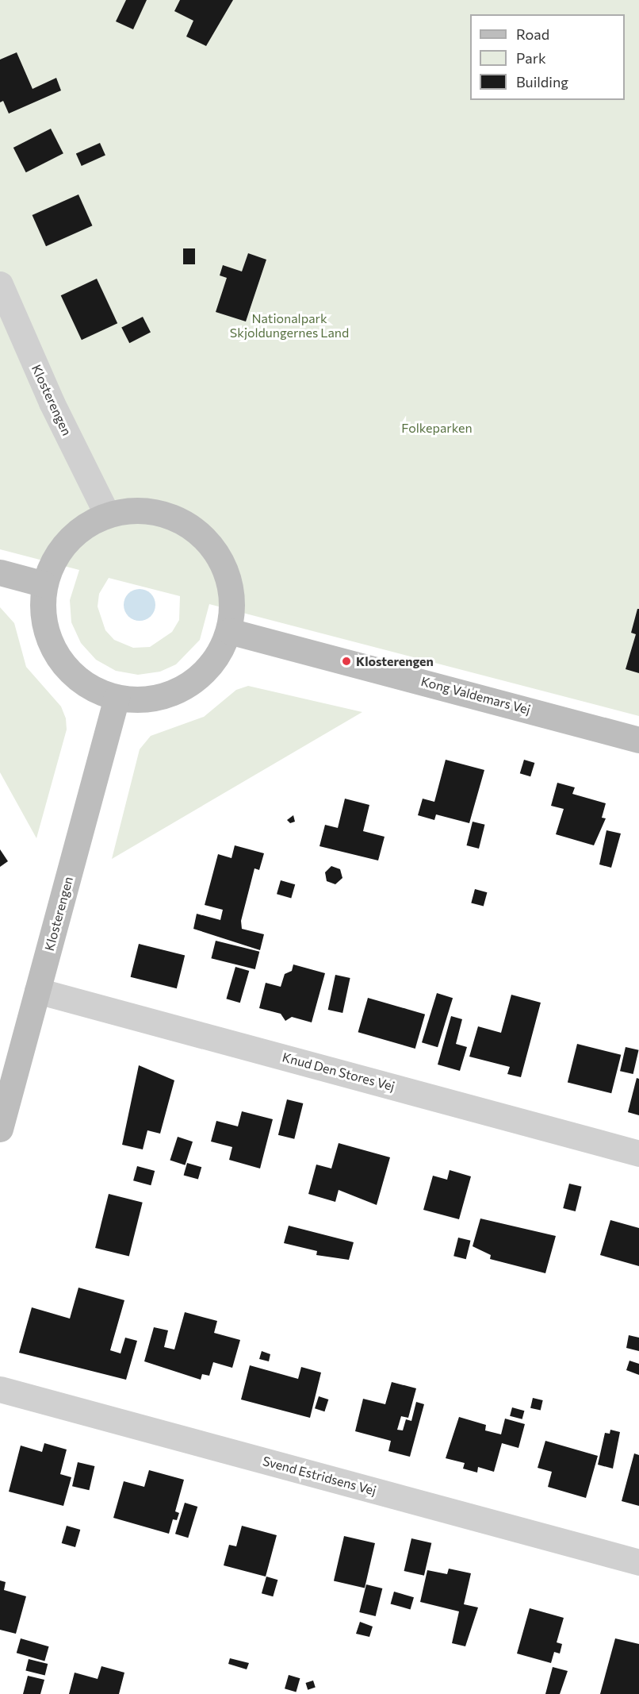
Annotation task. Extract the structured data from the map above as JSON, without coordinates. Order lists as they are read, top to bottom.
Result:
{
  "streets": {
    "main road": ["Klosterengen", "Kong Valdemars Vej"],
    "street": ["Knud Den Stores Vej", "Svend Estridsens Vej"]
  },
  "crossings": [
    ["Klosterengen", "Knud Den Stores Vej"]
  ],
  "parks": ["Nationalpark Skjoldungernes Land", "Folkeparken"],
  "places": ["Klosterengen"],
  "legend": ["Road", "Park", "Building"]
}
